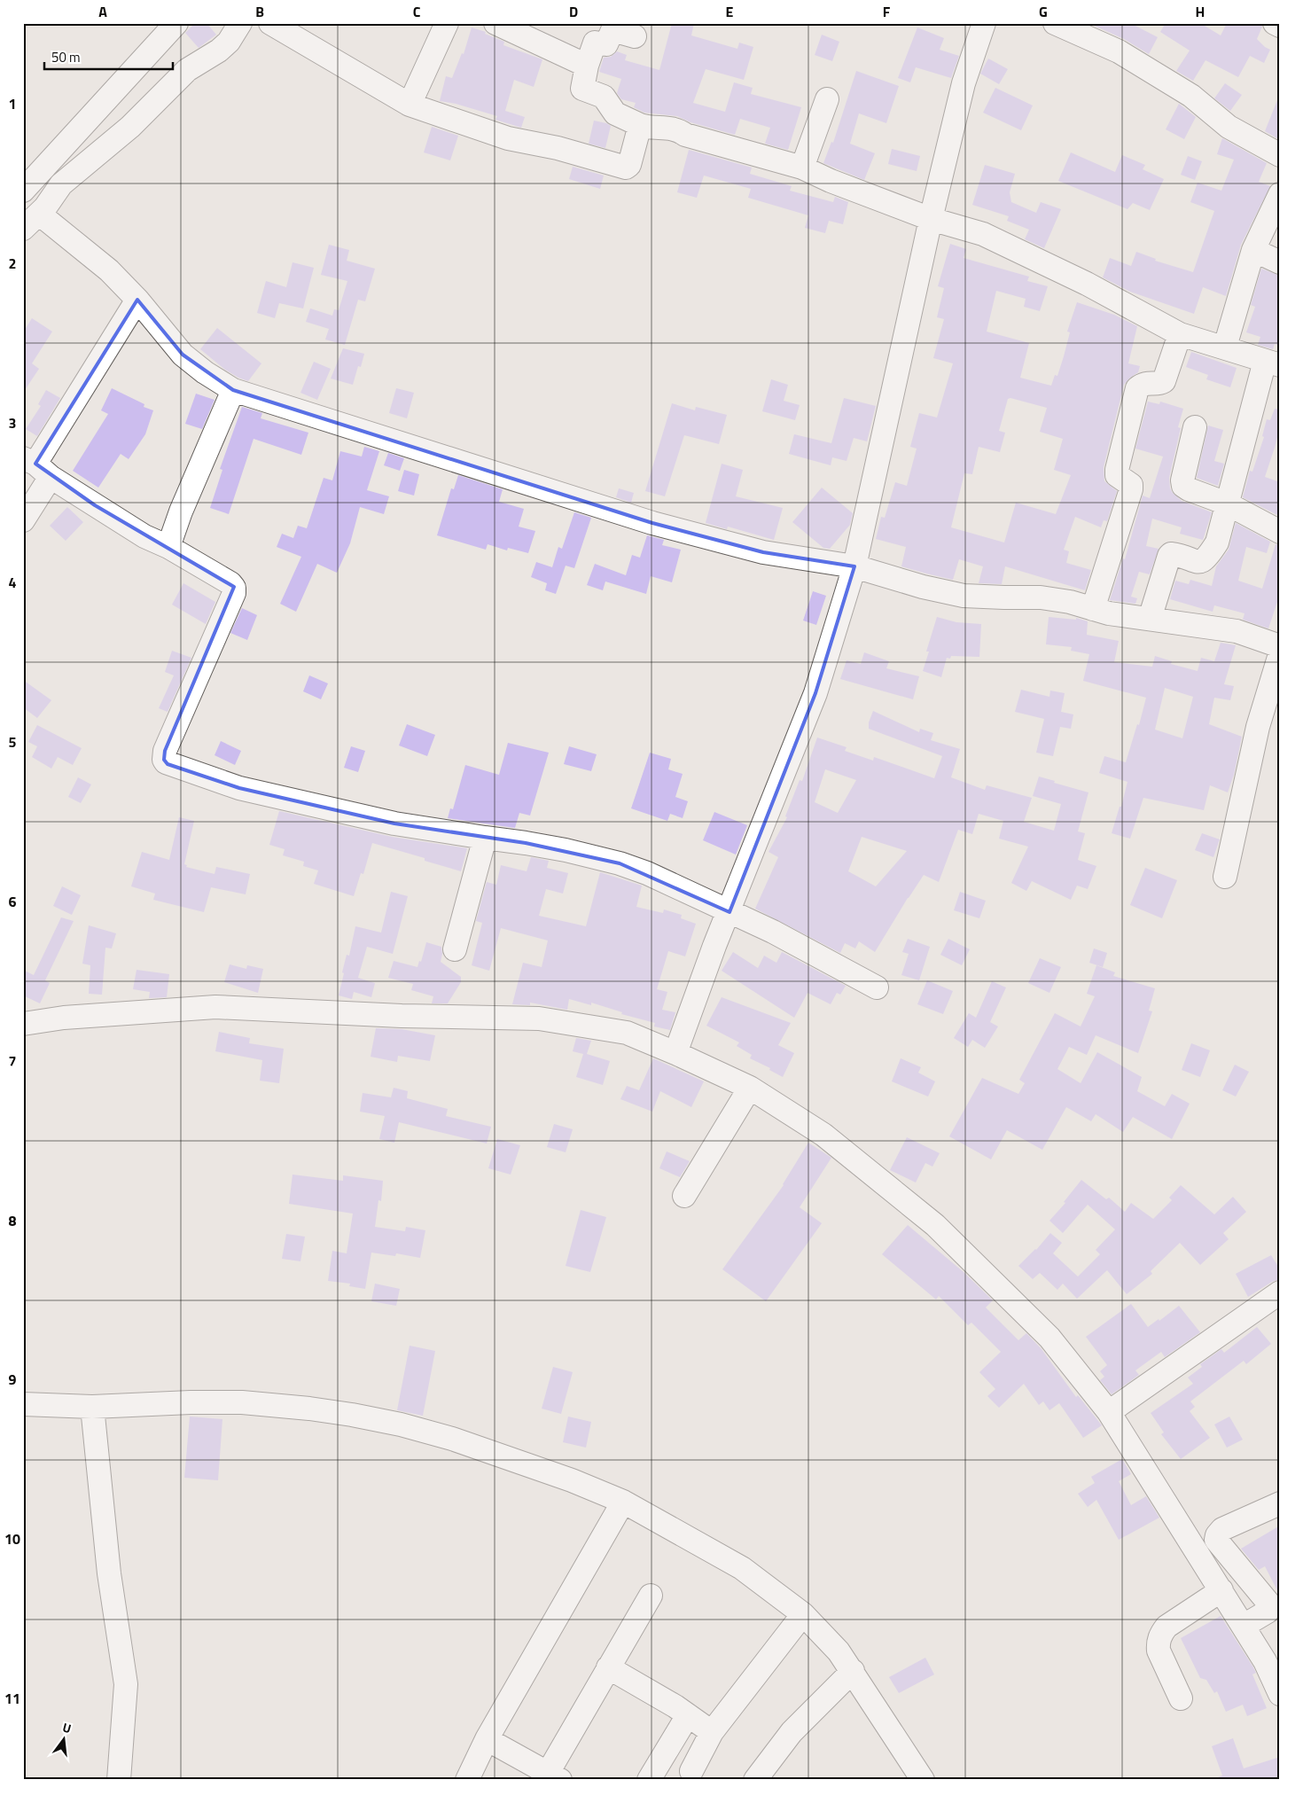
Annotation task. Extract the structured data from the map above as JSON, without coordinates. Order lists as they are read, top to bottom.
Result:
{
  "scale_bar": "50 m",
  "north": "top",
  "grid": {
    "columns": [
      "A",
      "B",
      "C",
      "D",
      "E",
      "F",
      "G",
      "H"
    ],
    "rows": [
      "1",
      "2",
      "3",
      "4",
      "5",
      "6",
      "7",
      "8",
      "9",
      "10",
      "11"
    ]
  }
}
